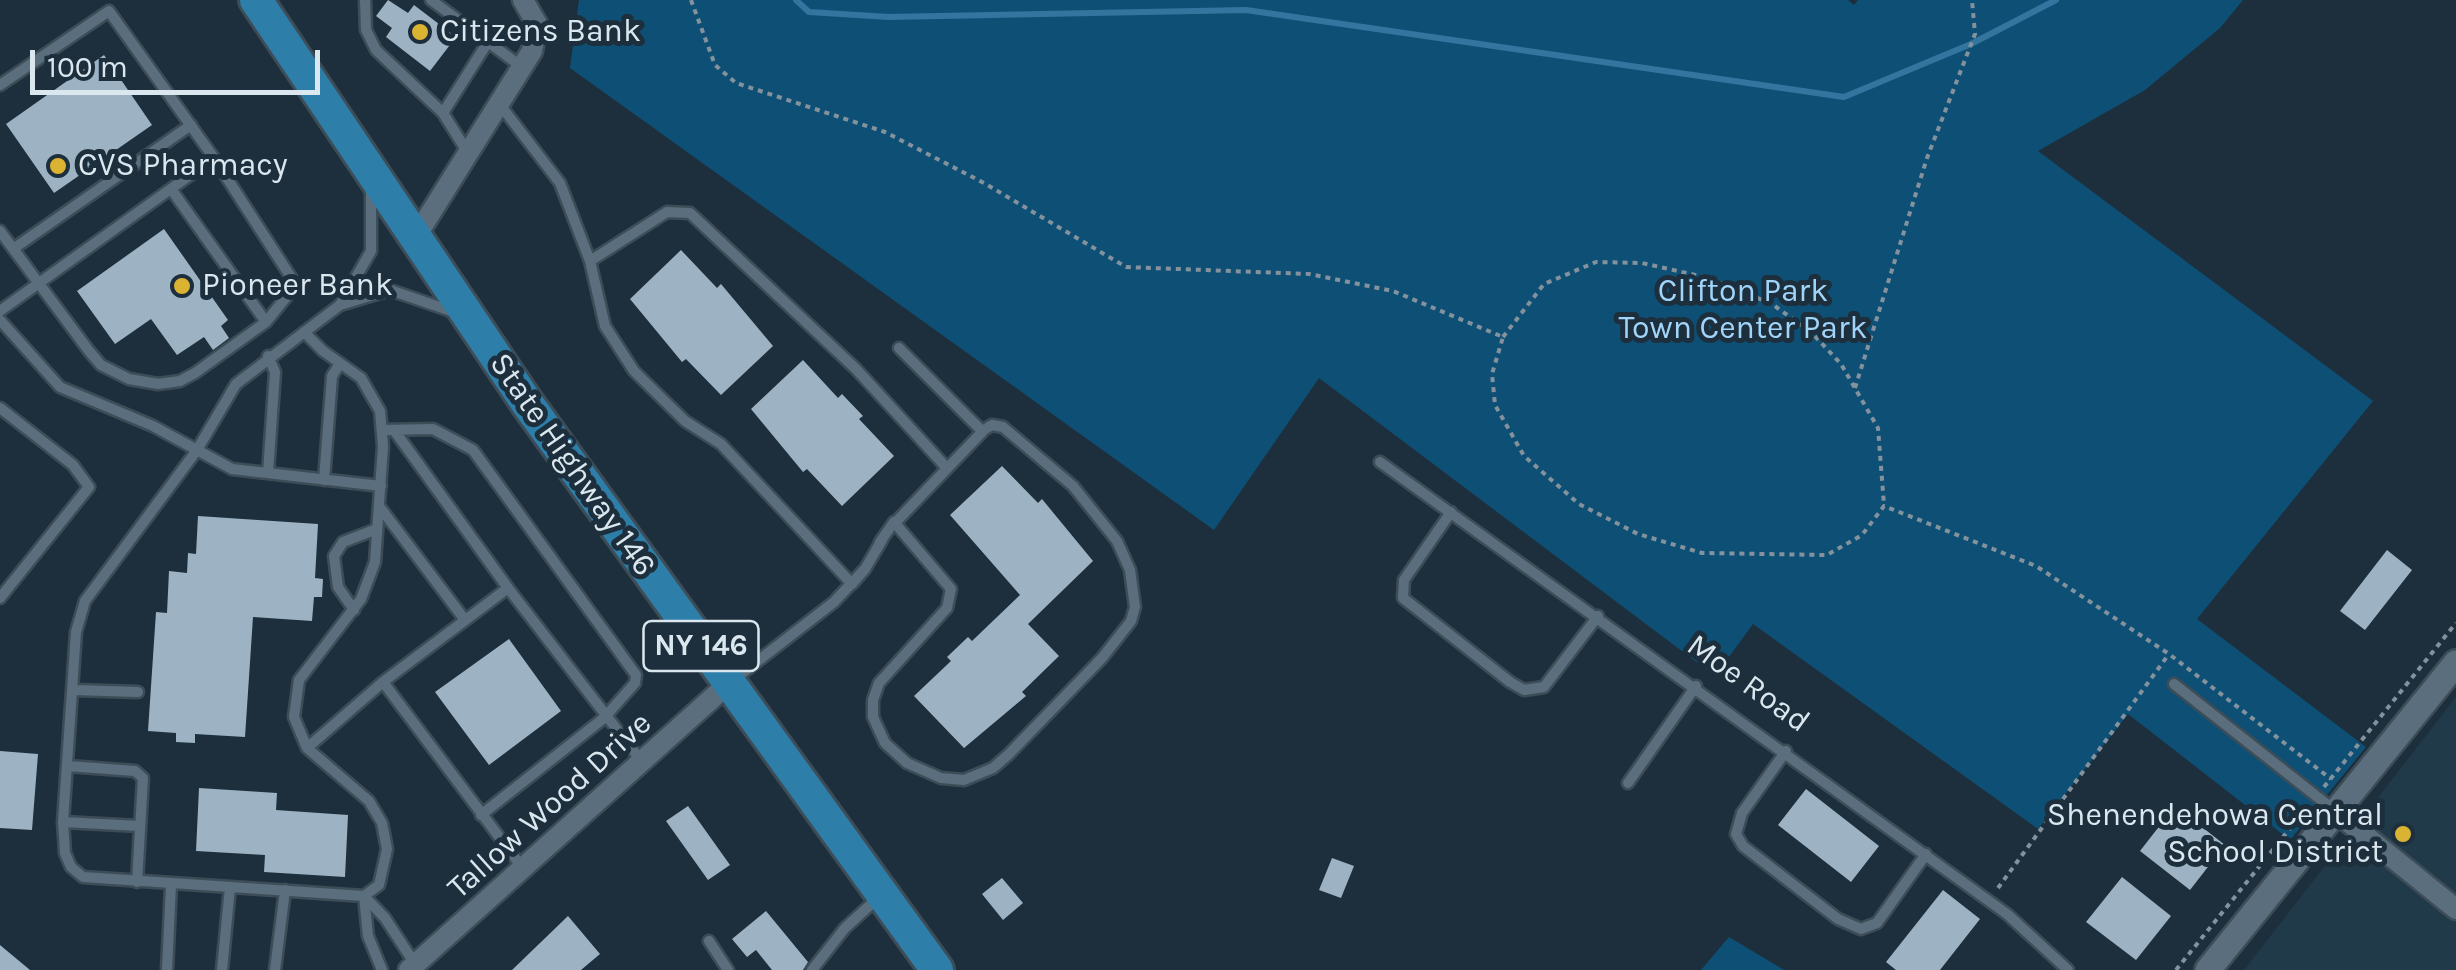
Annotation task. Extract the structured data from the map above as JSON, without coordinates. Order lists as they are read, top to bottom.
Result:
{
  "streets": {
    "main road": ["State Highway 146", "NY 146"],
    "street": ["Tallow Wood Drive"],
    "lane": ["Moe Road"]
  },
  "crossings": [
    ["State Highway 146", "Tallow Wood Drive"]
  ],
  "parks": ["Clifton Park Town Center Park"],
  "places": [
    "Citizens Bank",
    "CVS Pharmacy",
    "Pioneer Bank",
    "Shenendehowa Central School District"
  ],
  "scale_bar": "100 m"
}
